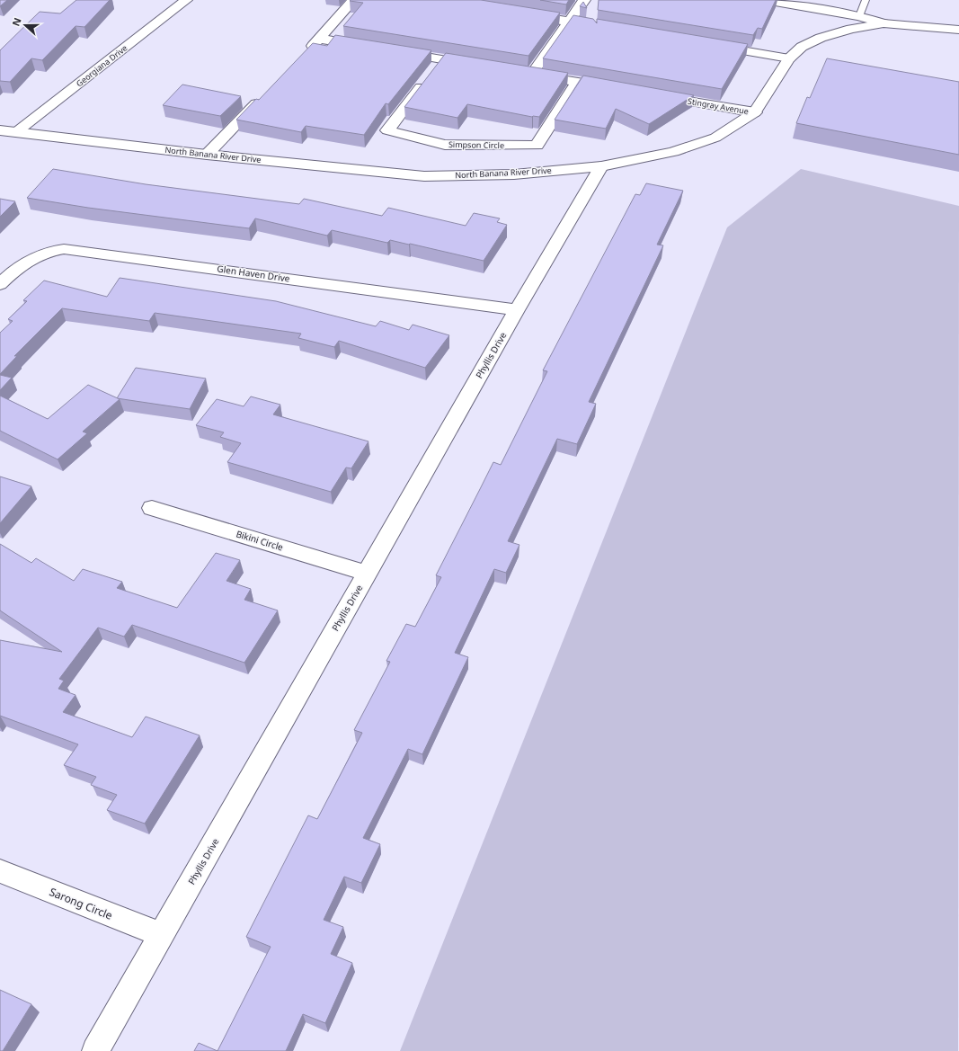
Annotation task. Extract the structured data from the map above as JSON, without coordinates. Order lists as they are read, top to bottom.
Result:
{
  "streets": {
    "street": [
      "Georgiana Drive",
      "Stingray Avenue",
      "Simpson Circle",
      "North Banana River Drive",
      "Glen Haven Drive",
      "Phyllis Drive",
      "Bikini Circle",
      "Sarong Circle"
    ]
  },
  "crossings": [
    ["Georgiana Drive", "North Banana River Drive"],
    ["Stingray Avenue", "North Banana River Drive"],
    ["North Banana River Drive", "Phyllis Drive"],
    ["Glen Haven Drive", "Phyllis Drive"],
    ["Phyllis Drive", "Bikini Circle"],
    ["Phyllis Drive", "Sarong Circle"]
  ],
  "north": "left"
}
